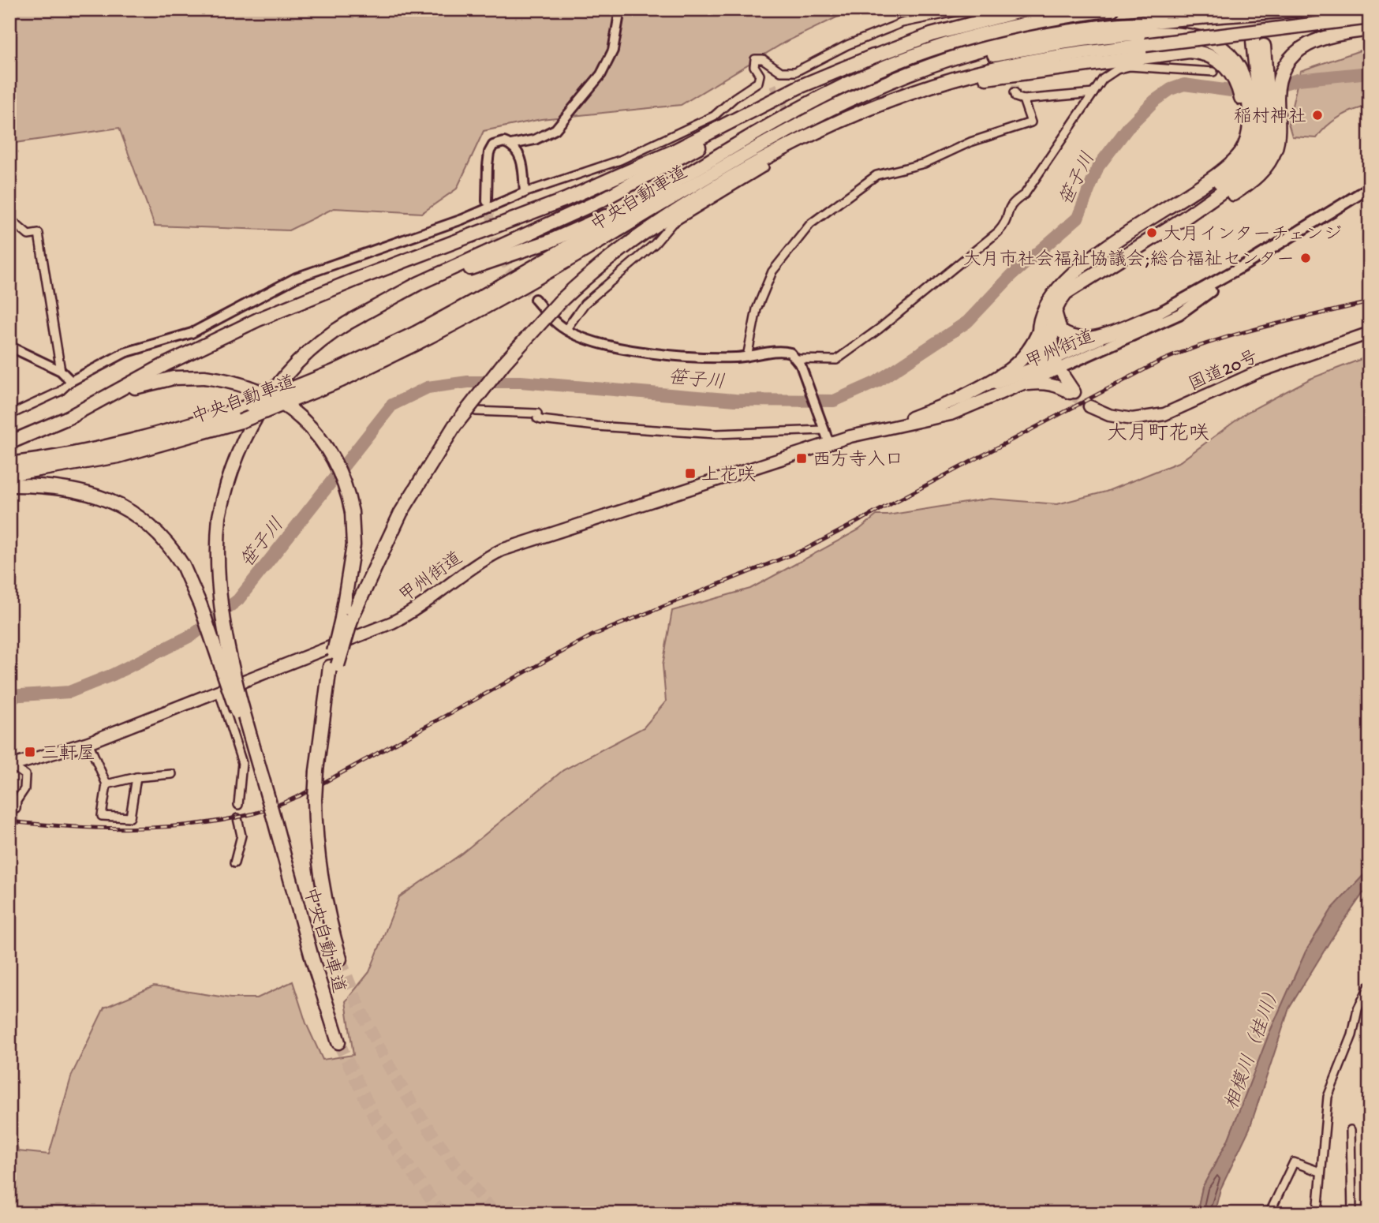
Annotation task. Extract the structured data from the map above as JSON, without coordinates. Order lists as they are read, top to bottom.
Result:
{
  "streets": {
    "highway": ["中央自動車道", "甲州街道", "国道20号"]
  },
  "districts": ["大月町花咲"],
  "water": ["笹子川", "相模川（桂川）"],
  "places": {
    "other": ["稲村神社", "大月インターチェンジ", "大月市社会福祉協議会;総合福祉センター"],
    "transit": ["西方寺入口", "上花咲", "三軒屋"]
  }
}
